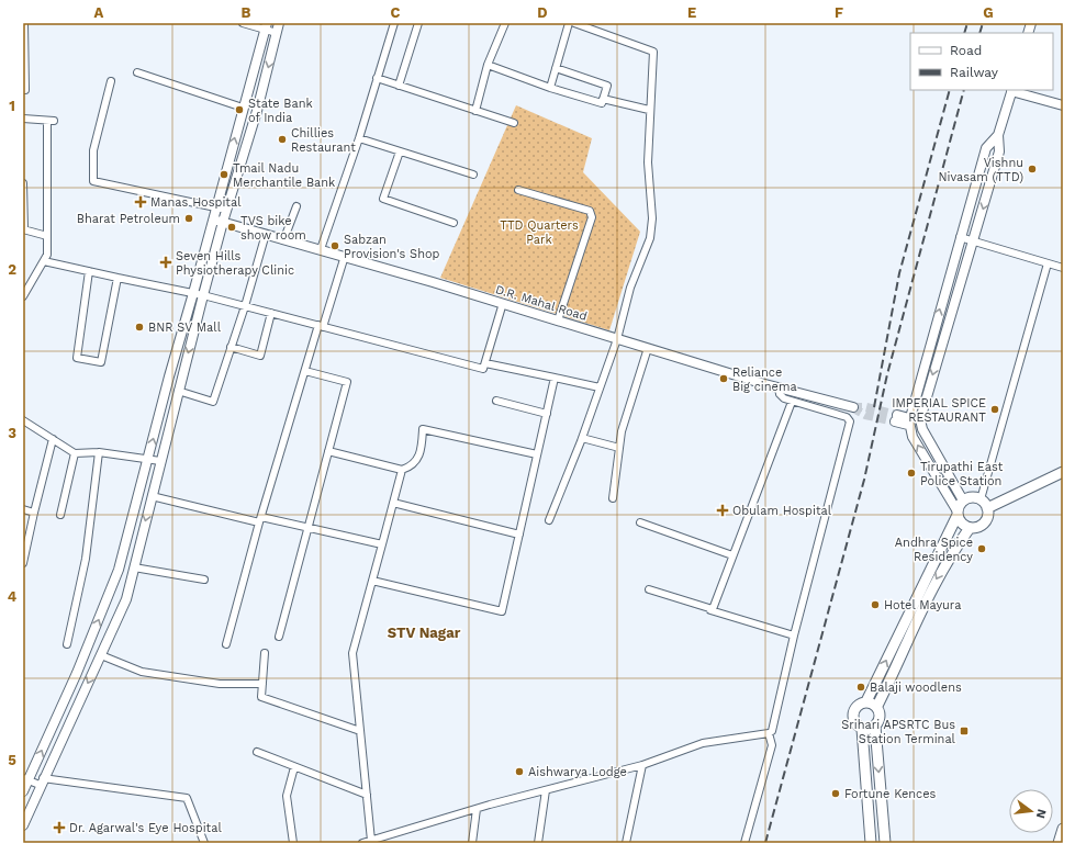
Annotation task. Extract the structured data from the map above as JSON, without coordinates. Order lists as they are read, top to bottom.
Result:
{
  "streets": {
    "street": ["D.R. Mahal Road"]
  },
  "districts": ["STV Nagar"],
  "parks": ["TTD Quarters Park"],
  "places": {
    "other": [
      "State Bank of India",
      "Chillies Restaurant",
      "Vishnu Nivasam (TTD)",
      "Tmail Nadu Merchantile Bank",
      "Bharat Petroleum",
      "TVS bike show room",
      "Sabzan Provision's Shop",
      "BNR SV Mall",
      "Reliance Big cinema",
      "IMPERIAL SPICE RESTAURANT",
      "Tirupathi East Police Station",
      "Andhra Spice Residency",
      "Hotel Mayura",
      "Balaji woodlens",
      "Aishwarya Lodge",
      "Fortune Kences"
    ],
    "health": [
      "Manas Hospital",
      "Seven Hills Physiotherapy Clinic",
      "Obulam Hospital",
      "Dr. Agarwal's Eye Hospital"
    ],
    "transit": ["Srihari APSRTC Bus Station Terminal"]
  },
  "legend": ["Road", "Railway"],
  "north": "right",
  "grid": {
    "columns": [
      "A",
      "B",
      "C",
      "D",
      "E",
      "F",
      "G"
    ],
    "rows": [
      "1",
      "2",
      "3",
      "4",
      "5"
    ]
  }
}
